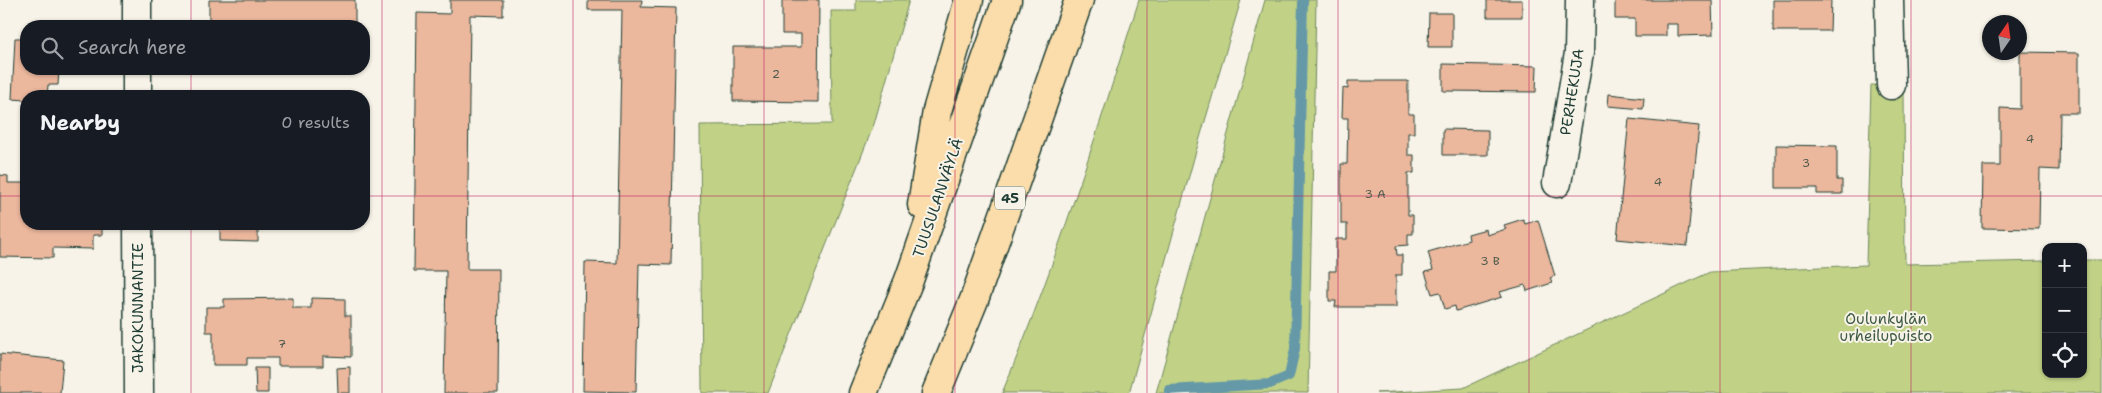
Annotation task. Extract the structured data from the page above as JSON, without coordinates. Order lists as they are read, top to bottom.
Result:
{
  "streets": {
    "highway": ["TUUSULANVÄYLÄ", "45"],
    "street": ["PERHEKUJA", "JAKOKUNNANTIE"]
  },
  "parks": ["Oulunkylän urheilupuisto"],
  "house_numbers": [
    "2",
    "4",
    "3",
    "4",
    "3 A",
    "3 B",
    "7"
  ],
  "north": "top",
  "page": {
    "search": "Search here",
    "heading": ["Nearby", "0 results"],
    "map_buttons": ["+", "−"]
  }
}
